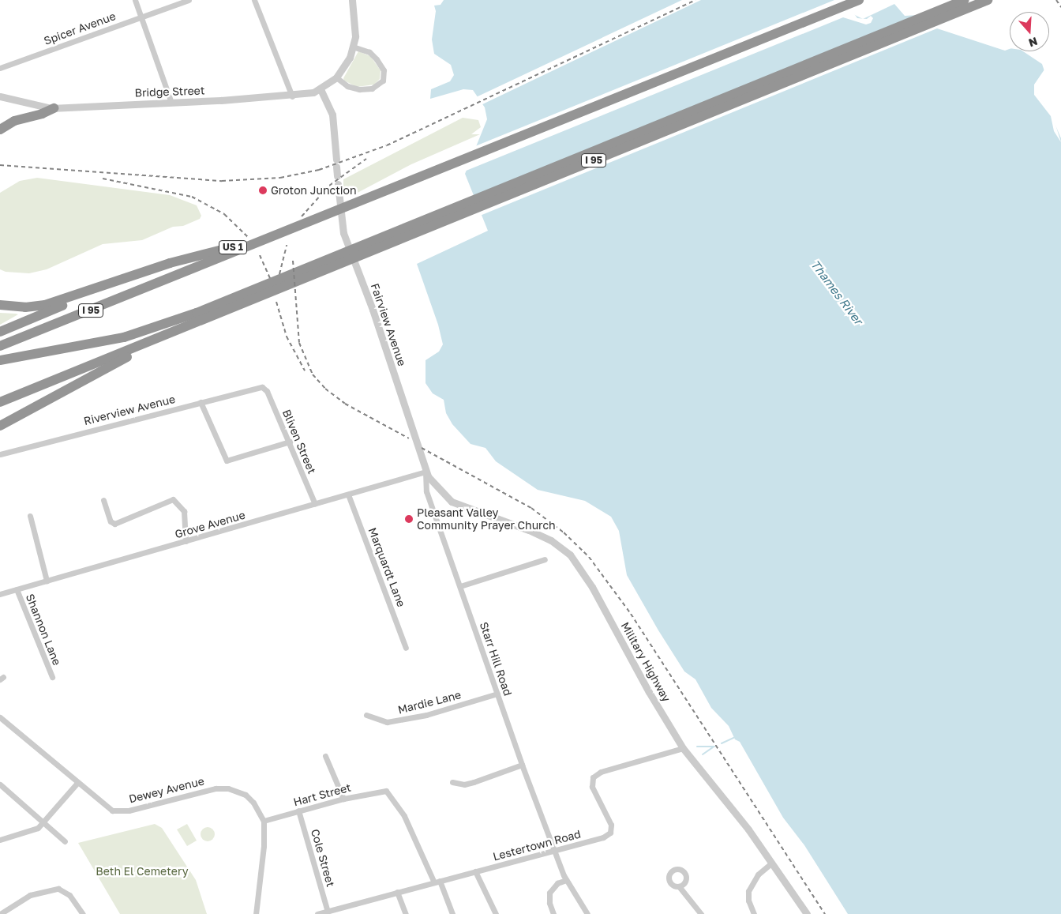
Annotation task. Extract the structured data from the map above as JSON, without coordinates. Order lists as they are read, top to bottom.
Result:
{
  "streets": {
    "highway": ["I 95", "US 1"],
    "street": [
      "Spicer Avenue",
      "Bridge Street",
      "Fairview Avenue",
      "Riverview Avenue",
      "Bliven Street",
      "Grove Avenue",
      "Marquardt Lane",
      "Shannon Lane",
      "Starr Hill Road",
      "Military Highway",
      "Mardie Lane",
      "Dewey Avenue",
      "Hart Street",
      "Lestertown Road",
      "Cole Street"
    ]
  },
  "crossings": [
    ["Bridge Street", "Fairview Avenue"],
    ["I 95", "US 1"],
    ["Fairview Avenue", "Grove Avenue"],
    ["Fairview Avenue", "Starr Hill Road"],
    ["Fairview Avenue", "Military Highway"],
    ["Riverview Avenue", "Bliven Street"],
    ["Bliven Street", "Grove Avenue"],
    ["Grove Avenue", "Marquardt Lane"],
    ["Grove Avenue", "Shannon Lane"],
    ["Grove Avenue", "Starr Hill Road"],
    ["Grove Avenue", "Military Highway"],
    ["Starr Hill Road", "Military Highway"],
    ["Starr Hill Road", "Mardie Lane"],
    ["Starr Hill Road", "Lestertown Road"],
    ["Military Highway", "Lestertown Road"],
    ["Dewey Avenue", "Hart Street"],
    ["Hart Street", "Lestertown Road"],
    ["Hart Street", "Cole Street"],
    ["Lestertown Road", "Cole Street"]
  ],
  "water": ["Thames River"],
  "parks": ["Beth El Cemetery"],
  "places": ["Groton Junction", "Pleasant Valley Community Prayer Church"],
  "north": "bottom"
}
